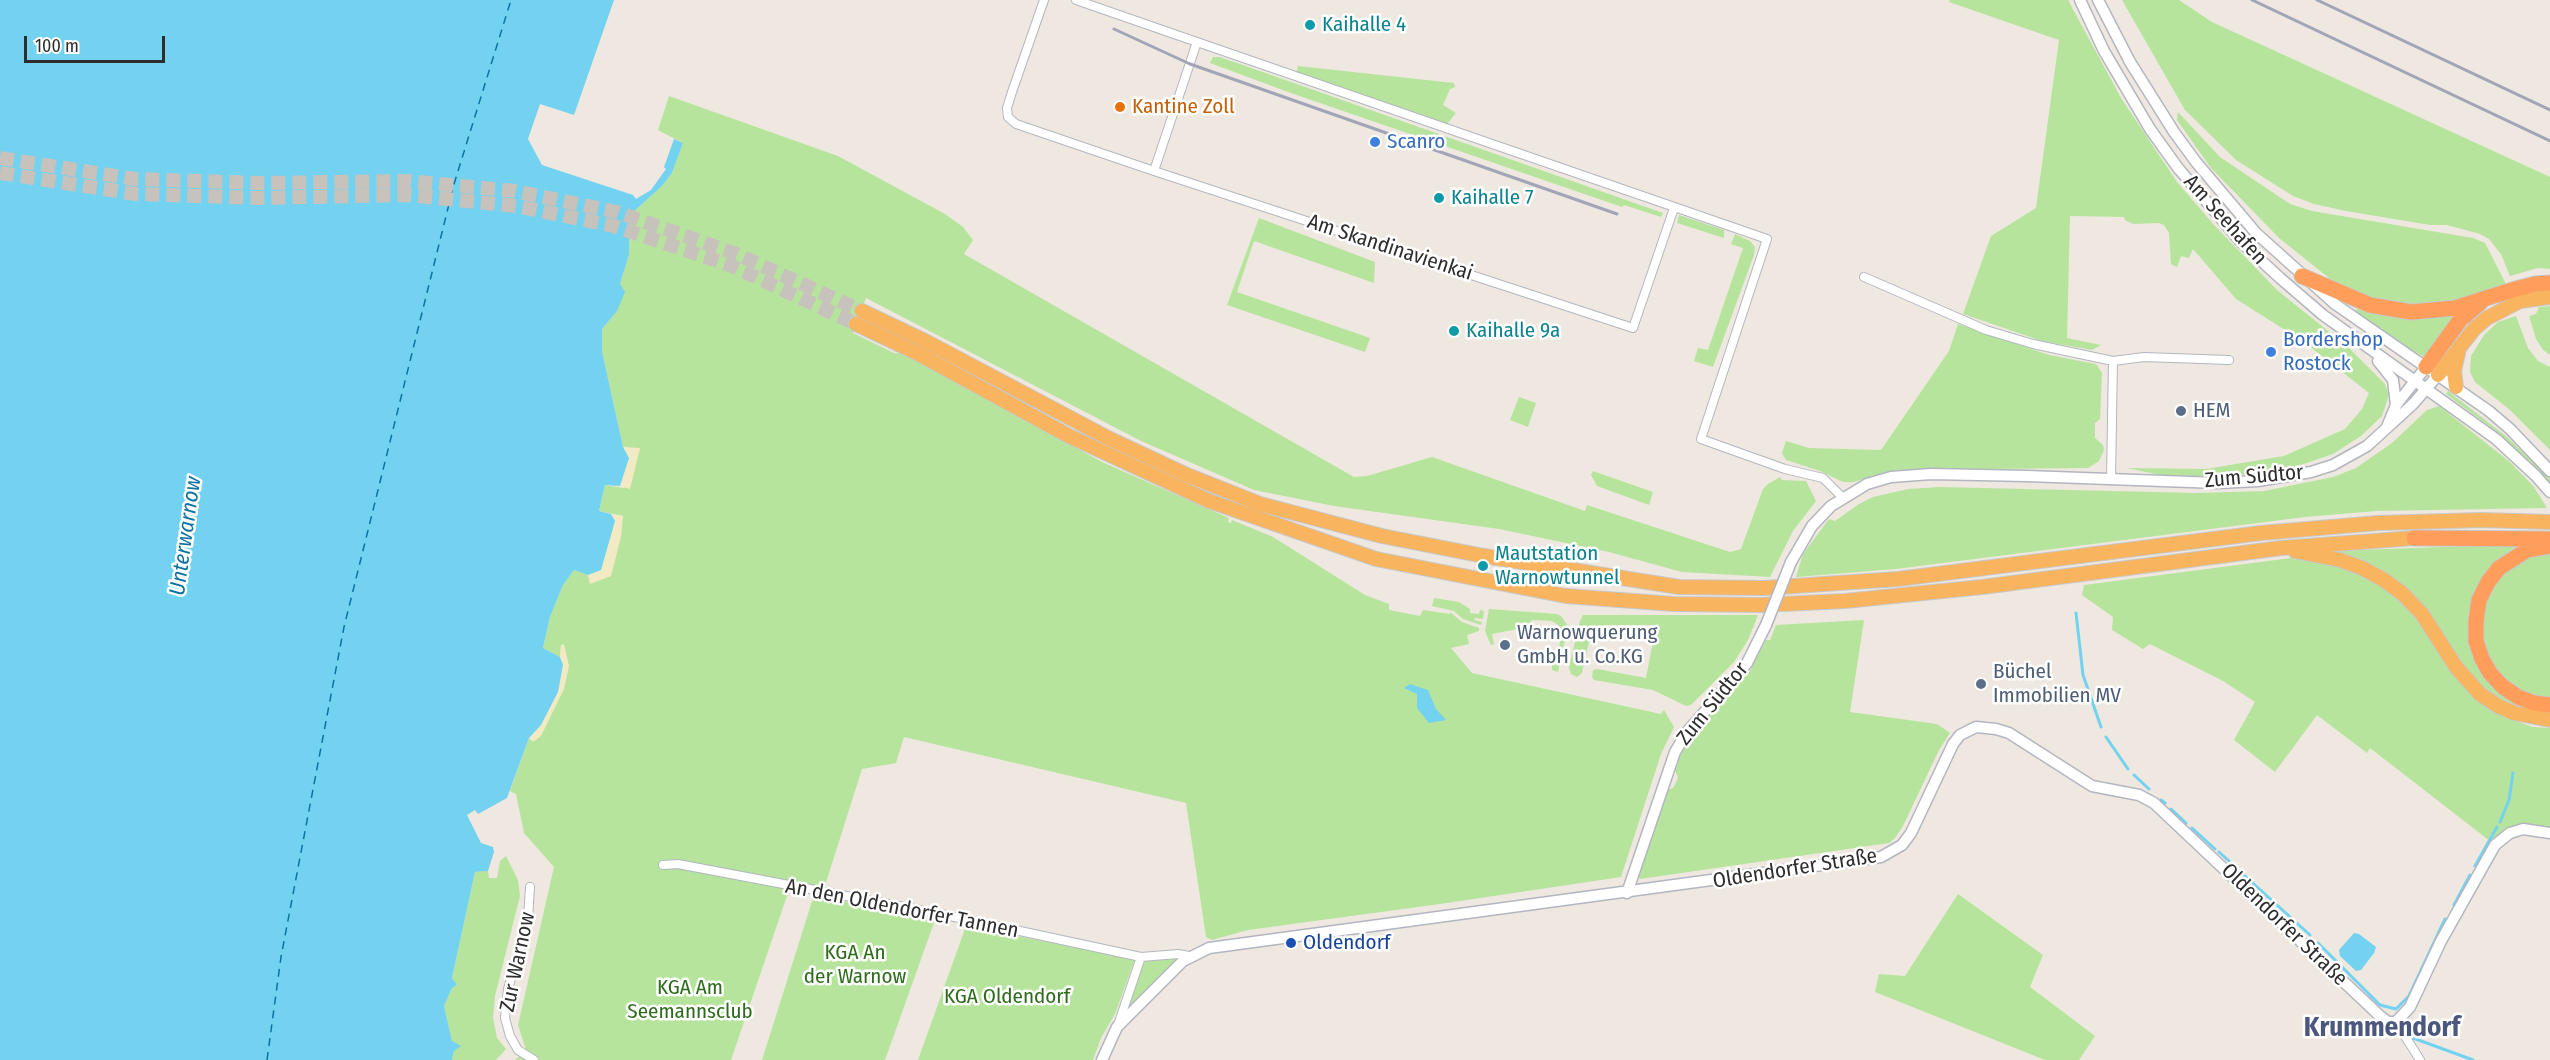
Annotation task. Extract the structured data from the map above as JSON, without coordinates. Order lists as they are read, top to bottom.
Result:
{
  "streets": {
    "street": [
      "Am Seehafen",
      "Am Skandinavienkai",
      "Zum Südtor",
      "Oldendorfer Straße",
      "An den Oldendorfer Tannen",
      "Zur Warnow"
    ]
  },
  "crossings": [
    ["Am Seehafen", "Zum Südtor"],
    ["Zum Südtor", "Oldendorfer Straße"],
    ["Oldendorfer Straße", "An den Oldendorfer Tannen"]
  ],
  "districts": ["Krummendorf"],
  "water": ["Unterwarnow"],
  "parks": ["KGA An der Warnow", "KGA Am Seemannsclub", "KGA Oldendorf"],
  "places": [
    "Kaihalle 4",
    "Kantine Zoll",
    "Scanro",
    "Kaihalle 7",
    "Kaihalle 9a",
    "Bordershop Rostock",
    "HEM",
    "Mautstation Warnowtunnel",
    "Warnowquerung GmbH u. Co.KG",
    "Büchel Immobilien MV",
    "Oldendorf"
  ],
  "scale_bar": "100 m"
}
